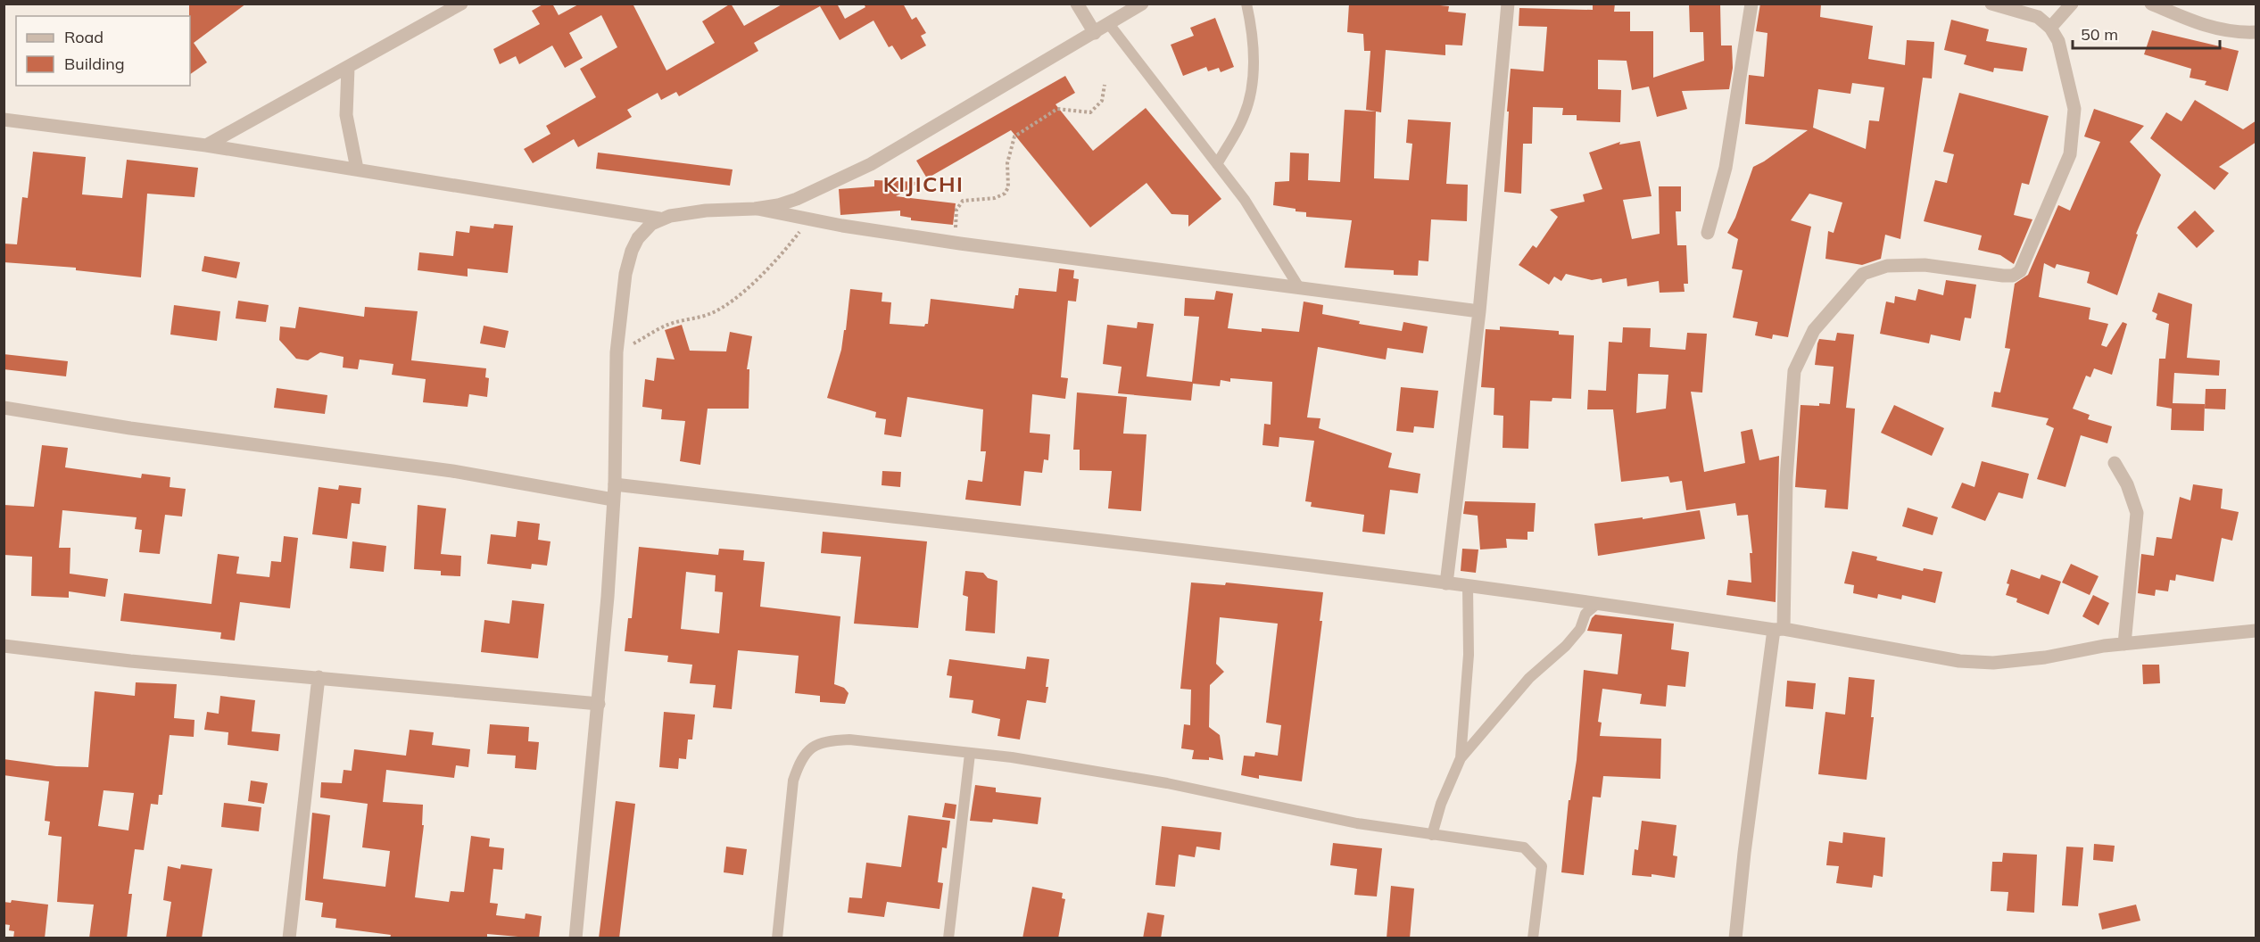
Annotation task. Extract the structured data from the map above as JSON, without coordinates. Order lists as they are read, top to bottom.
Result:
{
  "districts": ["KIJICHI"],
  "legend": ["Road", "Building"],
  "scale_bar": "50 m"
}
